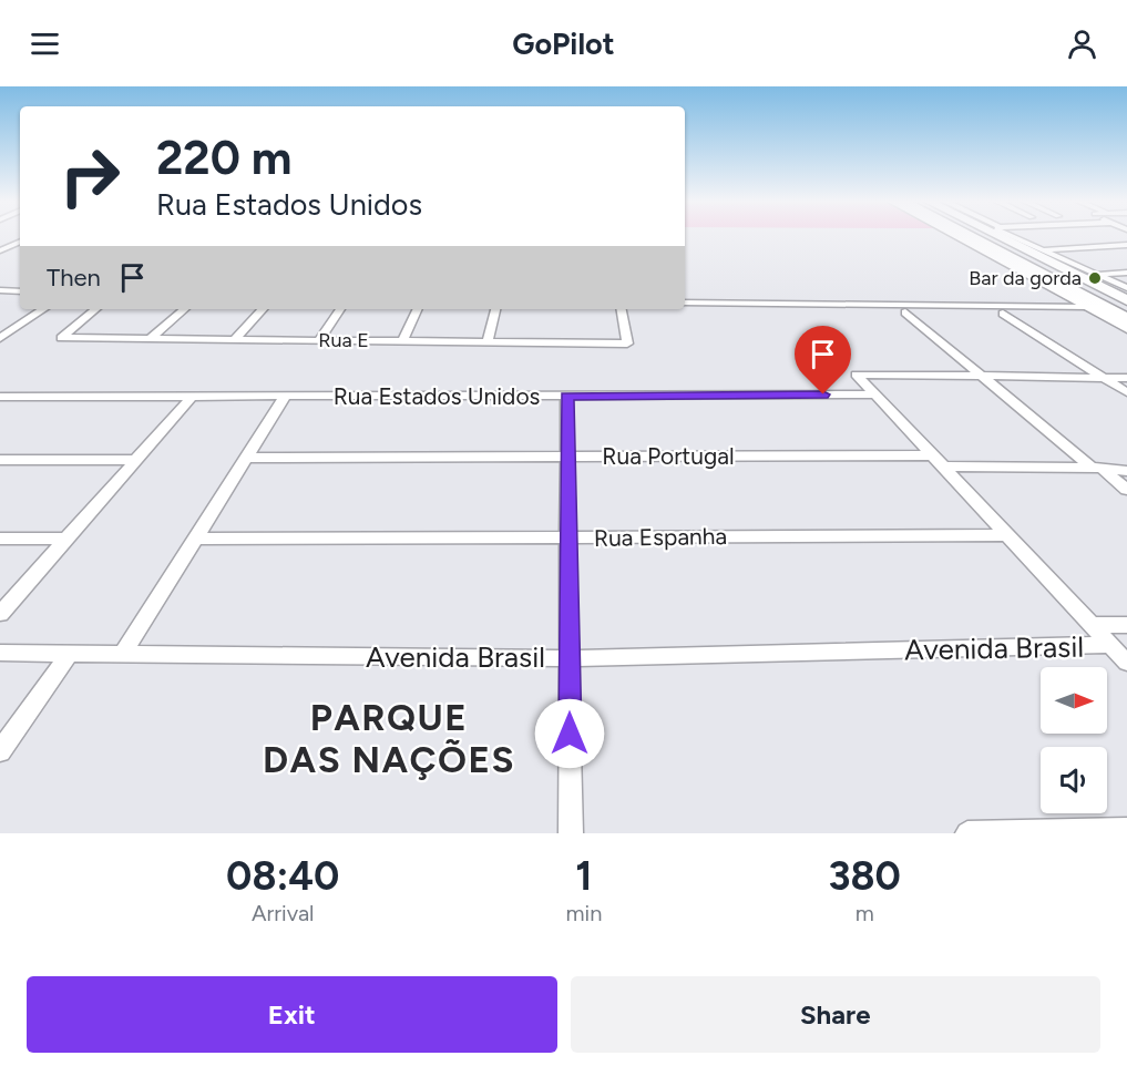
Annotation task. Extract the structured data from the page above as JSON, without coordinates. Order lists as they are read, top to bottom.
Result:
{
  "streets": {
    "street": [
      "Rua E",
      "Rua Estados Unidos",
      "Rua Portugal",
      "Rua Espanha",
      "Avenida Brasil"
    ]
  },
  "districts": ["PARQUE DAS NAÇÕES"],
  "places": ["Bar da gorda"],
  "north": "right",
  "page": {
    "header": "GoPilot",
    "turn": ["220 m", "Rua Estados Unidos"],
    "then": "Then",
    "eta": [
      "08:40",
      "Arrival",
      "1",
      "min",
      "380",
      "m"
    ],
    "buttons": ["Exit", "Share"]
  }
}
